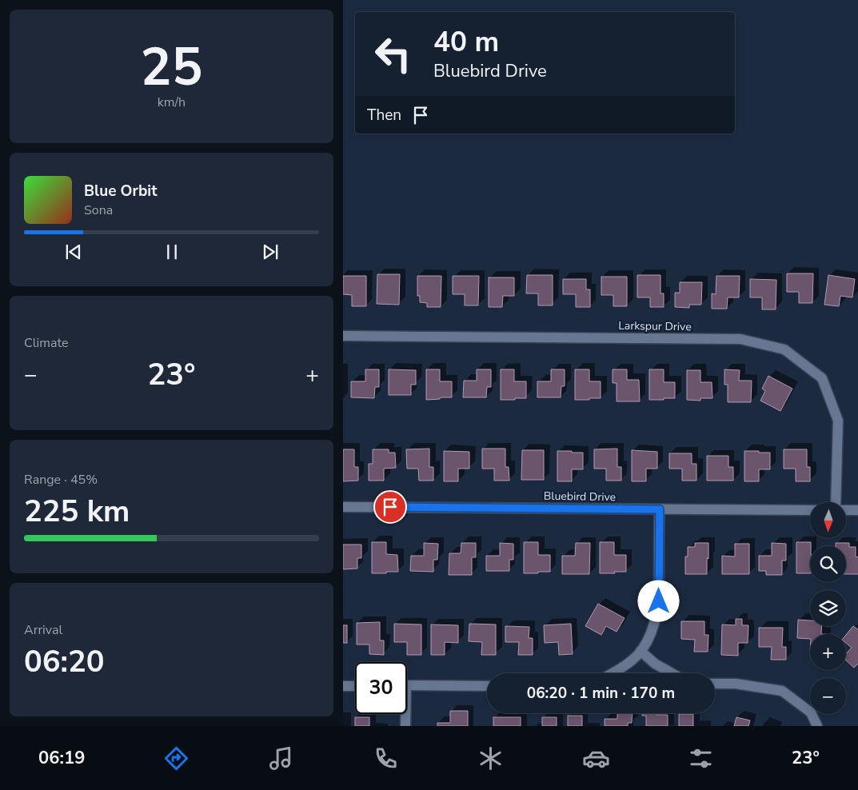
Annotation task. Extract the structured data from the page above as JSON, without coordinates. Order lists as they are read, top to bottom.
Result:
{
  "streets": {
    "street": ["Larkspur Drive", "Bluebird Drive"]
  },
  "north": "bottom",
  "page": {
    "tile": [
      ["25", "km/h"],
      "Climate",
      ["Range · 45%", "225 km"],
      ["Arrival", "06:20"]
    ],
    "turn": ["40 m", "Bluebird Drive"],
    "then": "Then",
    "song": ["Blue Orbit", "Sona"],
    "heat": ["−", "23°", "+"],
    "map_buttons": ["+", "−"],
    "limit": "30",
    "trip": "06:20 · 1 min · 170 m",
    "tabs": ["06:19", "23°"]
  }
}
